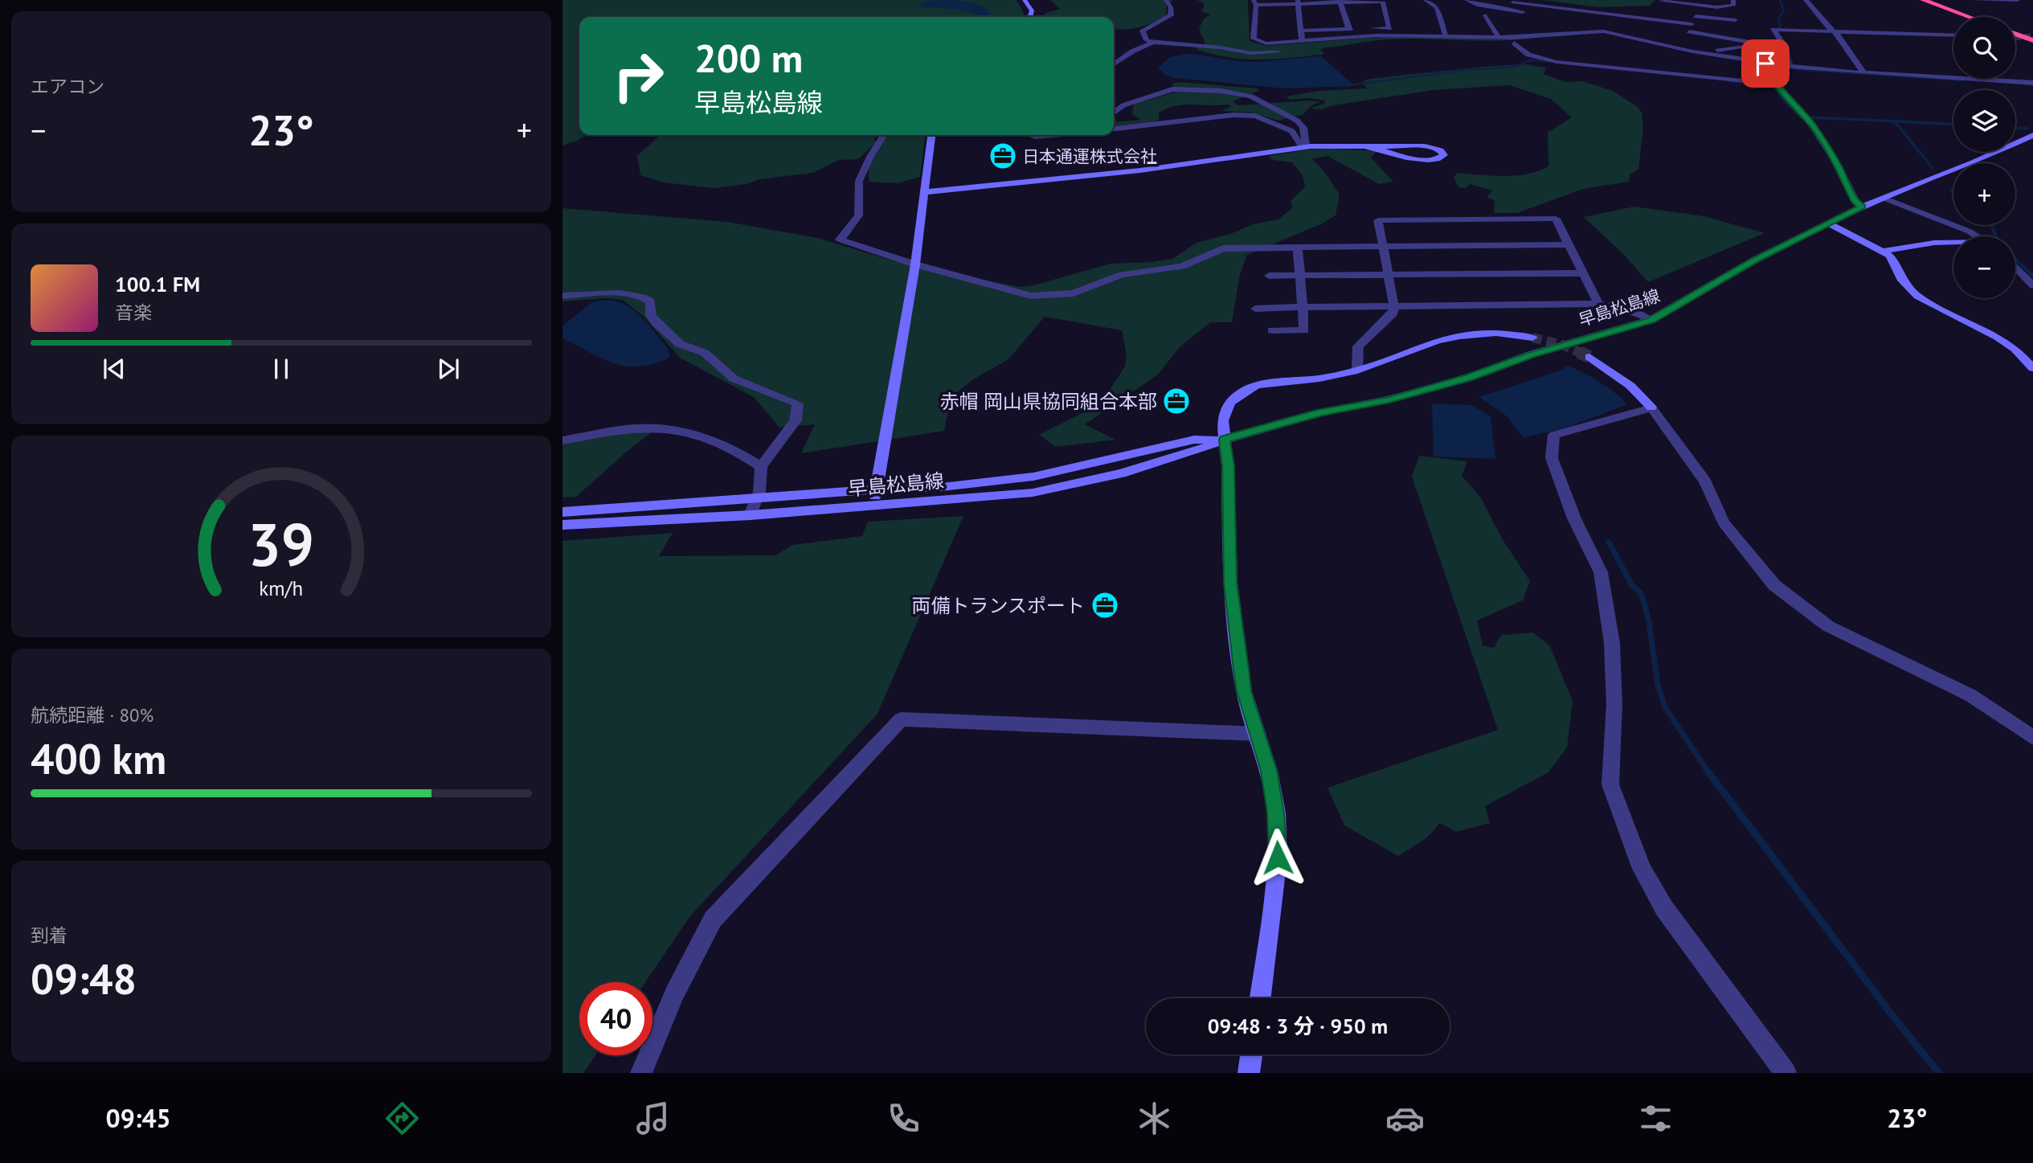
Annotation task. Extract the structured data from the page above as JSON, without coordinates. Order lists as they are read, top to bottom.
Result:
{
  "streets": {
    "street": ["早島松島線"]
  },
  "places": {
    "office": ["日本通運株式会社", "赤帽 岡山県協同組合本部", "両備トランスポート"]
  },
  "page": {
    "tile": [
      "エアコン",
      ["航続距離 · 80%", "400 km"],
      ["到着", "09:48"]
    ],
    "map_buttons": ["+", "−"],
    "turn": ["200 m", "早島松島線"],
    "heat": ["−", "23°", "+"],
    "song": ["100.1 FM", "音楽"],
    "limit": "40",
    "trip": "09:48 · 3 分 · 950 m",
    "tabs": ["09:45", "23°"],
    "gauge": ["39", "km/h"]
  }
}
